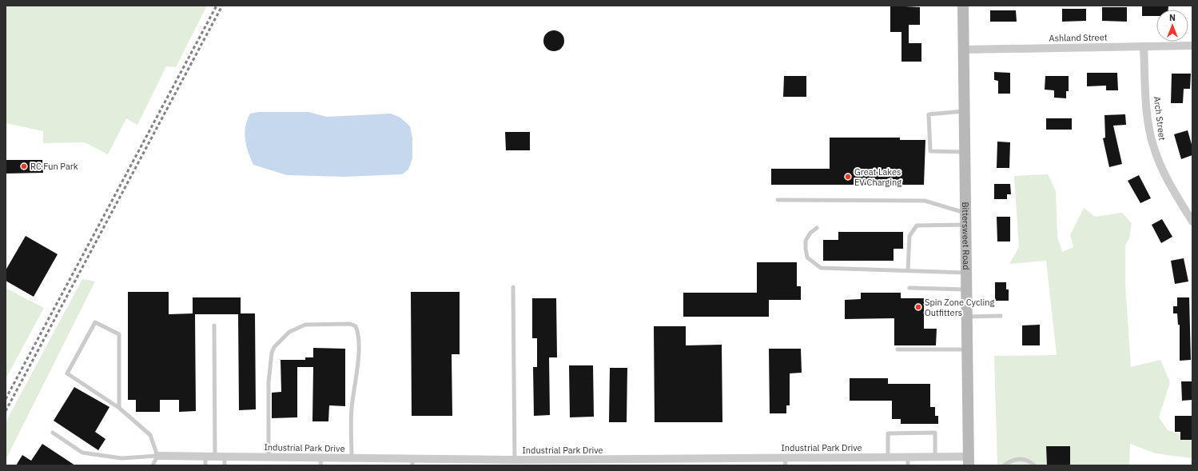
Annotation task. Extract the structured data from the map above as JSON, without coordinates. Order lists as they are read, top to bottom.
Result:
{
  "streets": {
    "street": [
      "Ashland Street",
      "Arch Street",
      "Bittersweet Road",
      "Industrial Park Drive"
    ]
  },
  "crossings": [
    ["Ashland Street", "Arch Street"],
    ["Ashland Street", "Bittersweet Road"],
    ["Bittersweet Road", "Industrial Park Drive"]
  ],
  "places": ["RC Fun Park", "Great Lakes EV Charging", "Spin Zone Cycling Outfitters"],
  "north": "top"
}
